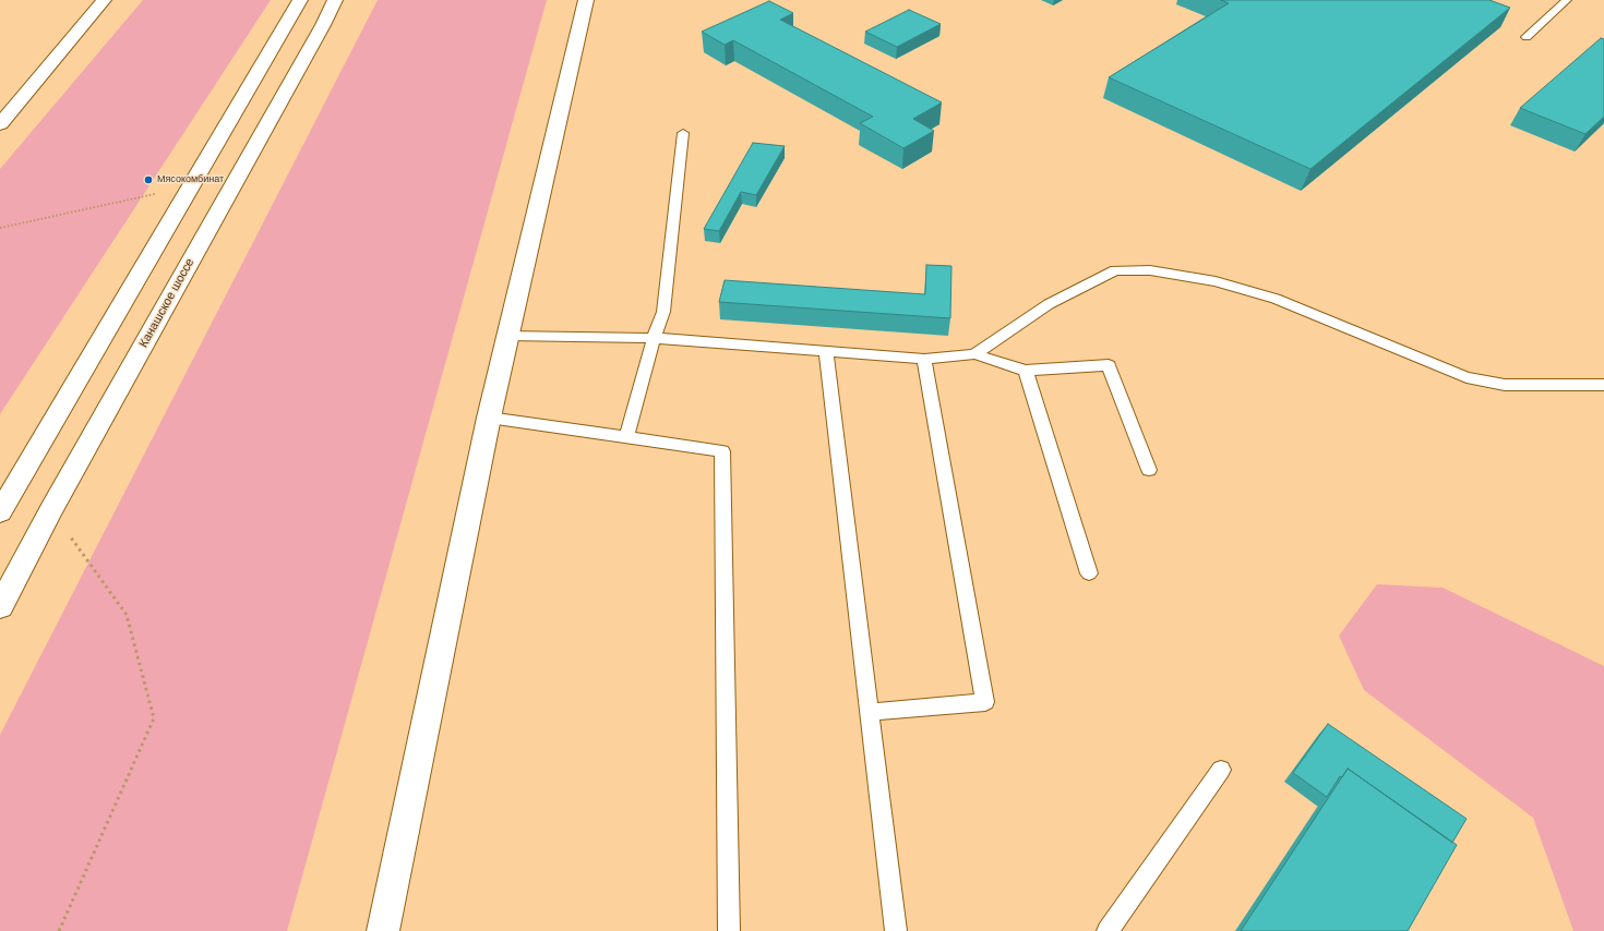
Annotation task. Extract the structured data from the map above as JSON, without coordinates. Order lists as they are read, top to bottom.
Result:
{
  "streets": {
    "main road": ["Канашское шоссе"]
  },
  "places": ["Мясокомбинат"]
}
